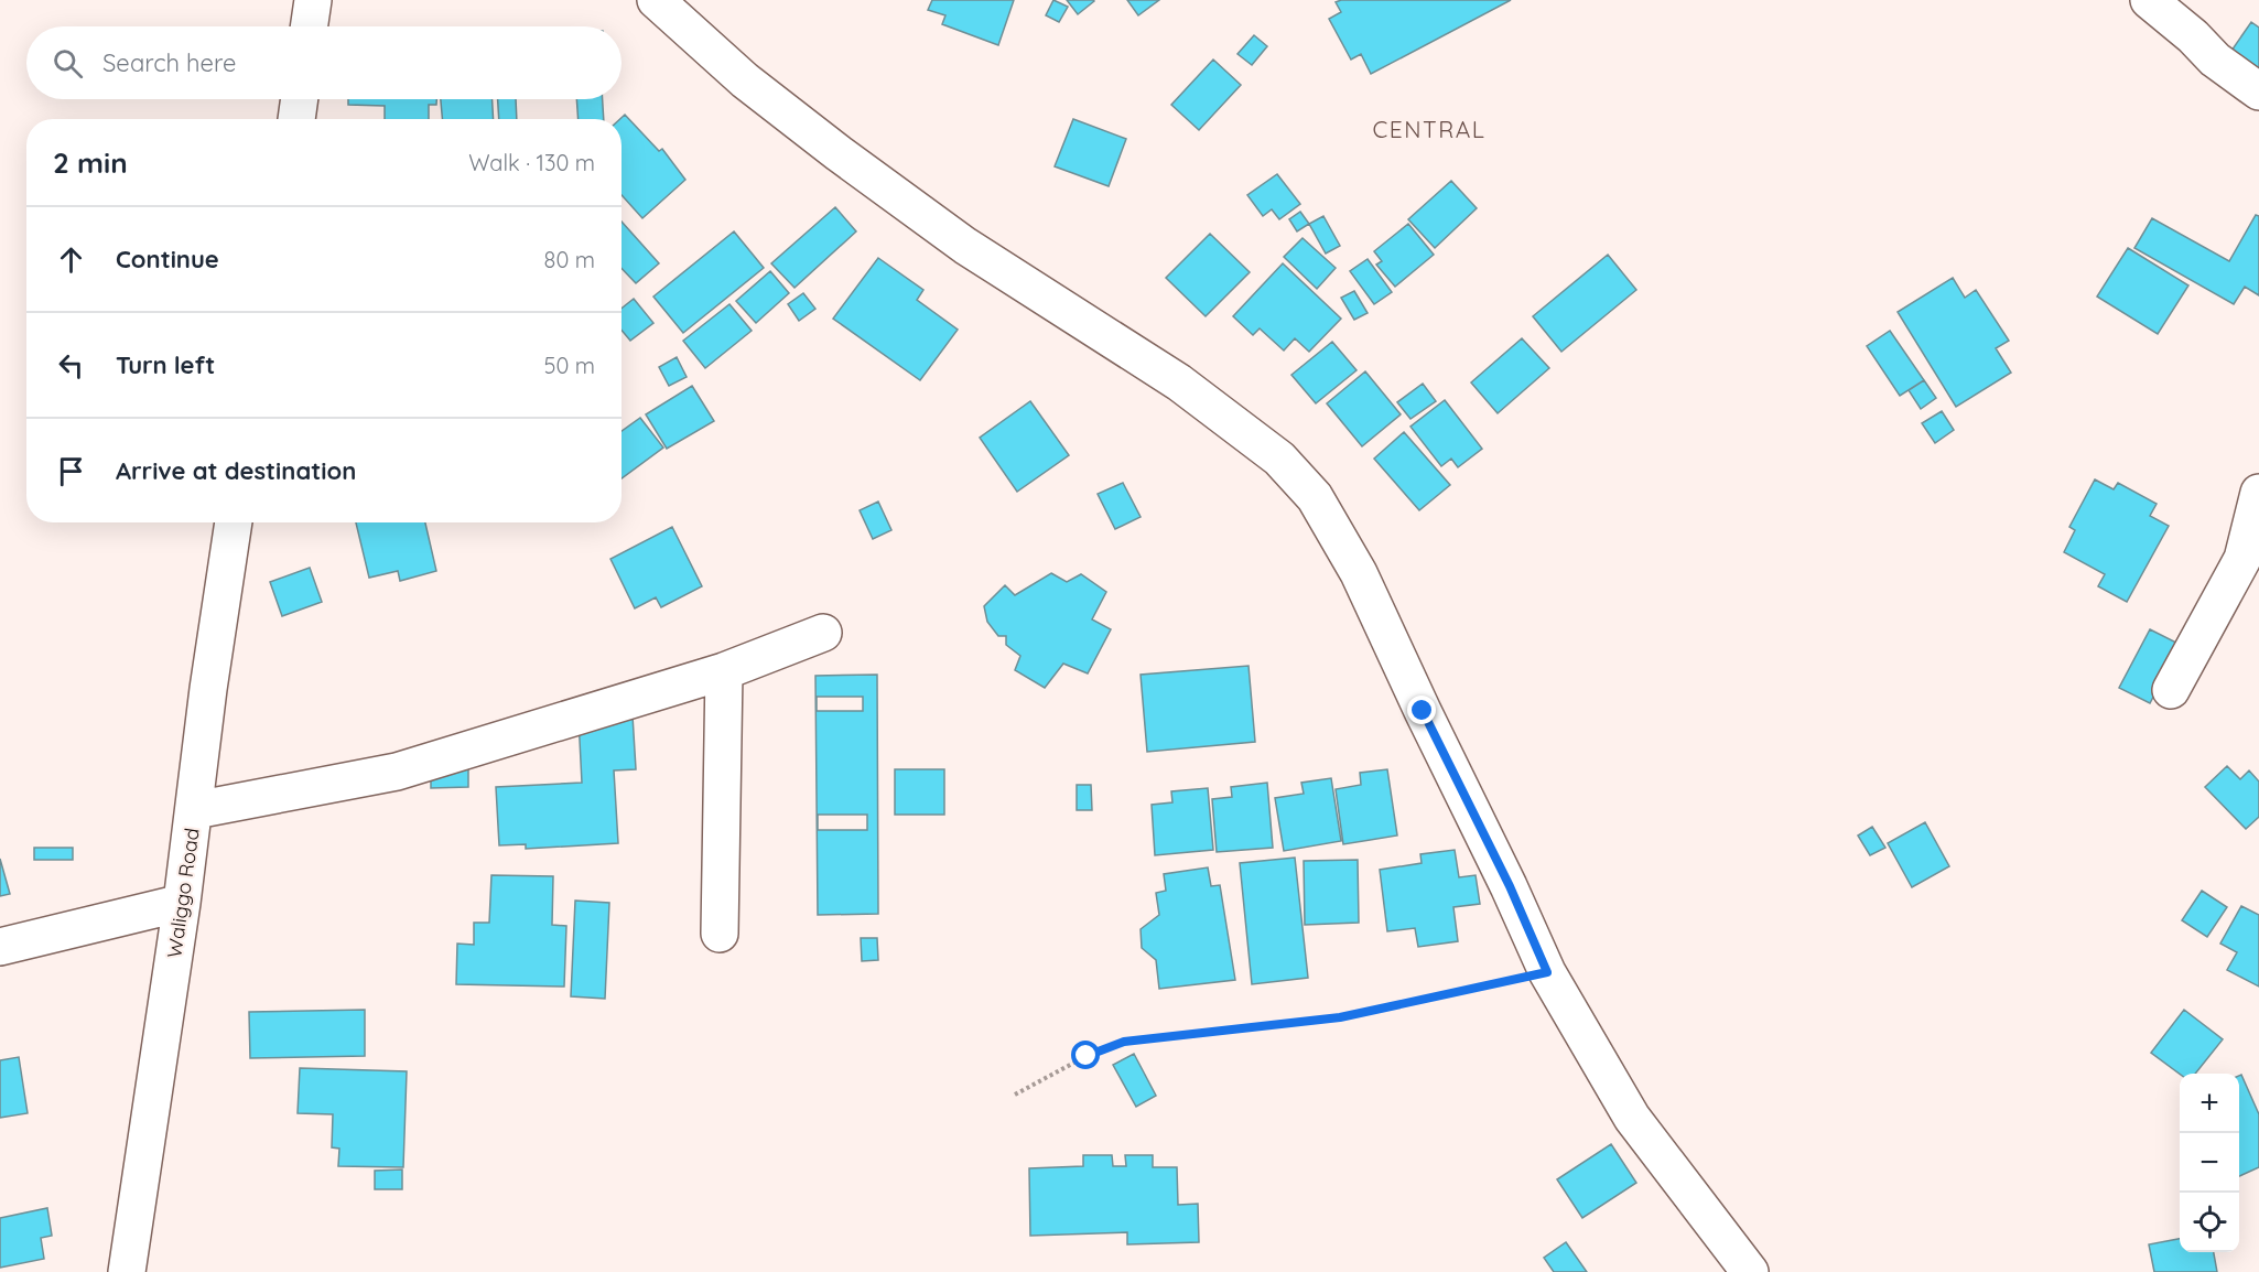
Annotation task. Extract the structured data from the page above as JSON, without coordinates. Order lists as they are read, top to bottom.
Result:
{
  "streets": {
    "street": ["Waliggo Road"]
  },
  "districts": ["CENTRAL"],
  "page": {
    "search": "Search here",
    "heading": ["2 min", "Walk · 130 m"],
    "list": [
      ["Continue", "80 m"],
      ["Turn left", "50 m"],
      "Arrive at destination"
    ],
    "map_buttons": ["+", "−"]
  }
}
